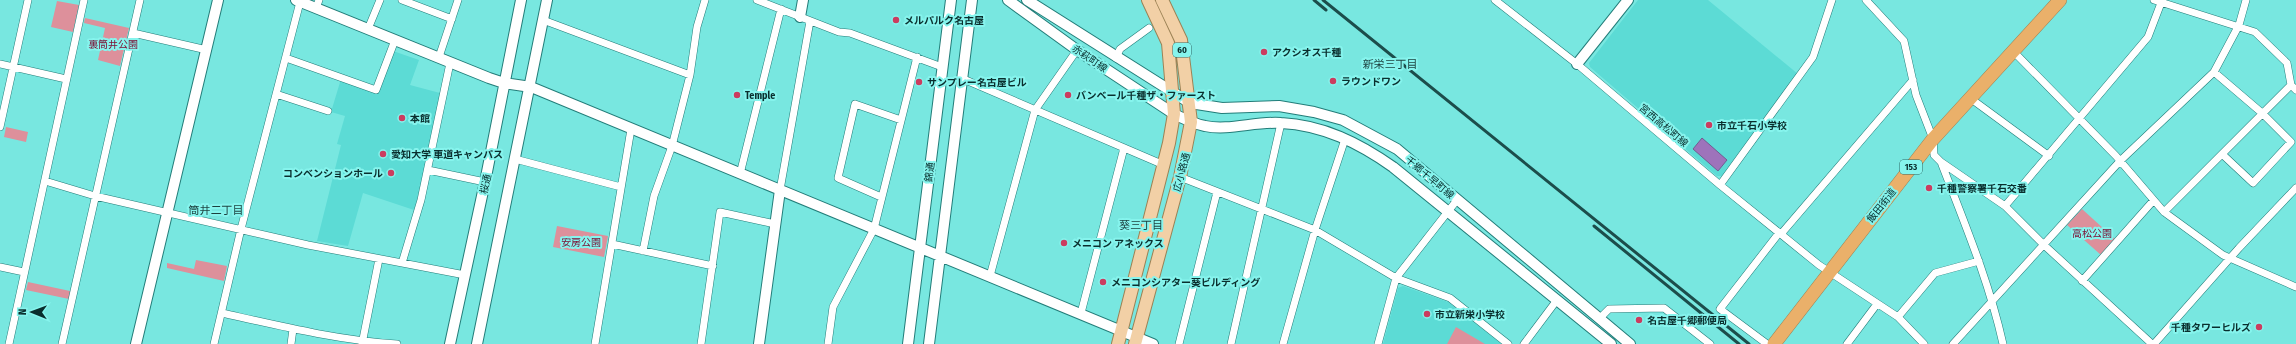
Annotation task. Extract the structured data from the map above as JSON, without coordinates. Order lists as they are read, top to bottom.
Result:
{
  "streets": {
    "highway": ["153", "飯田街道"],
    "main road": ["60", "広小路通"],
    "street": [
      "赤萩町線",
      "宮西高松町線",
      "錦通",
      "千郷千早町線",
      "桜通"
    ]
  },
  "crossings": [
    ["赤萩町線", "広小路通"],
    ["赤萩町線", "千郷千早町線"],
    ["宮西高松町線", "飯田街道"],
    ["広小路通", "千郷千早町線"]
  ],
  "districts": ["新栄三丁目", "筒井二丁目", "葵三丁目"],
  "parks": ["裏筒井公園", "高松公園", "安房公園"],
  "places": [
    "メルパルク名古屋",
    "アクシオス千種",
    "ラウンドワン",
    "サンプレー名古屋ビル",
    "Temple",
    "バンベール千種ザ・ファースト",
    "本館",
    "市立千石小学校",
    "愛知大学 車道キャンパス",
    "コンベンションホール",
    "千種警察署千石交番",
    "メニコン アネックス",
    "メニコンシアター葵ビルディング",
    "市立新栄小学校",
    "名古屋千郷郵便局",
    "千種タワーヒルズ"
  ],
  "north": "left"
}
